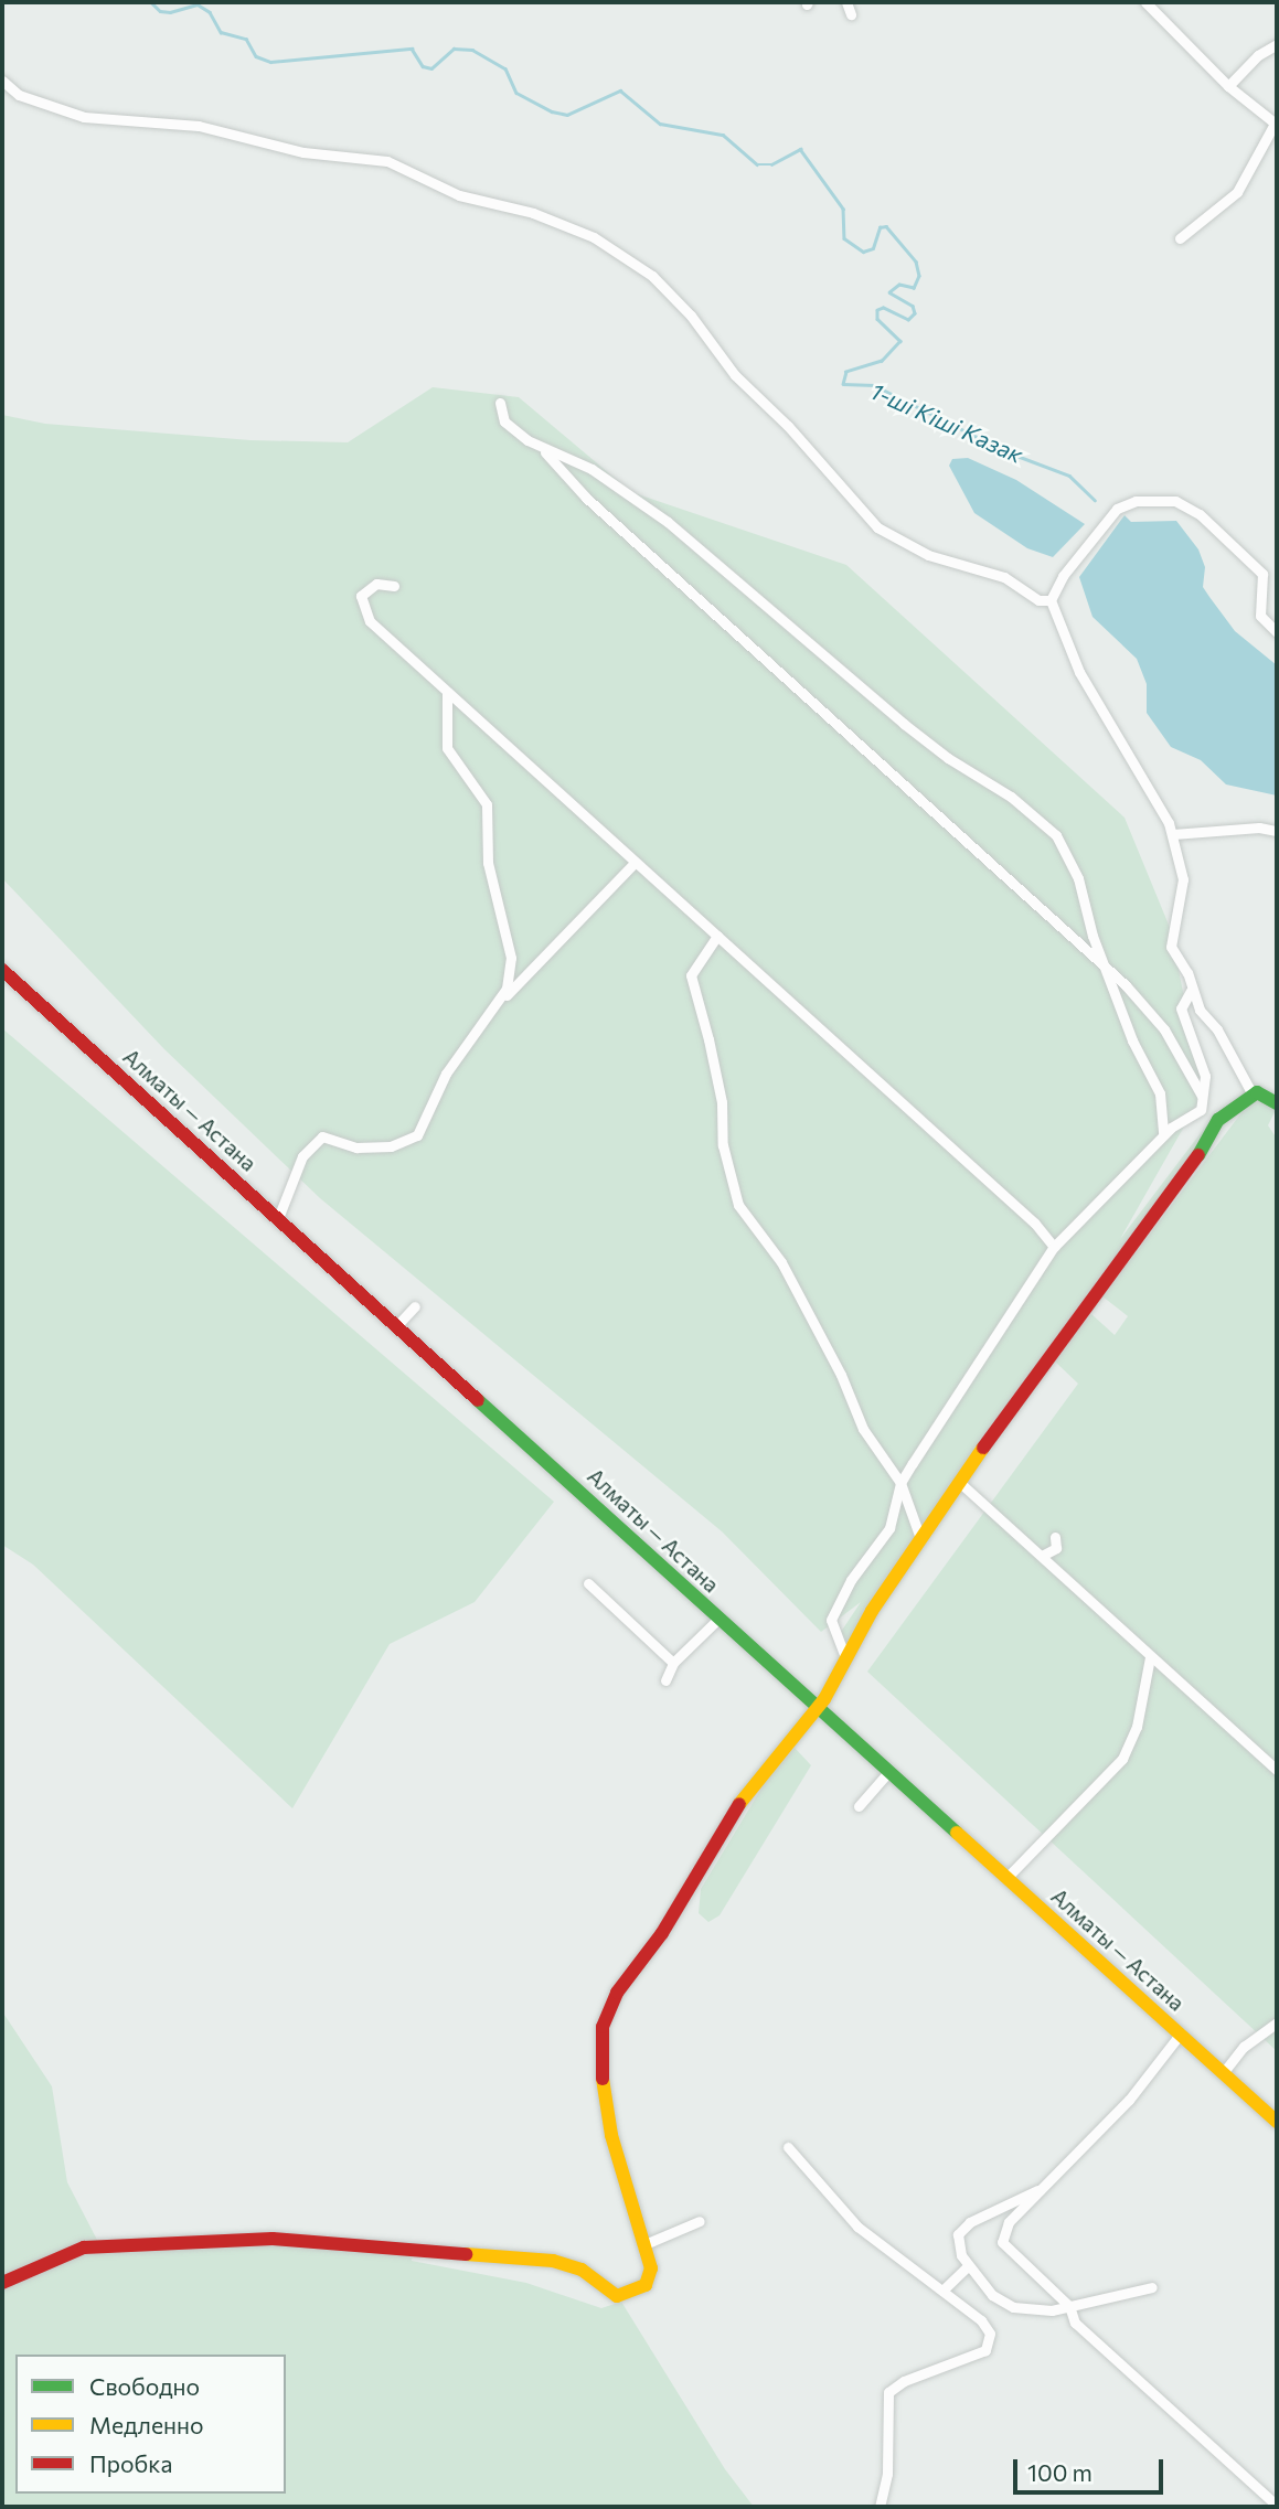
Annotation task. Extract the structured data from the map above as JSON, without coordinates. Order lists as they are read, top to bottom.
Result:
{
  "streets": {
    "main road": ["Алматы — Астана"]
  },
  "water": ["1-ші Кіші Казак"],
  "legend": ["Свободно", "Медленно", "Пробка"],
  "scale_bar": "100 m"
}
